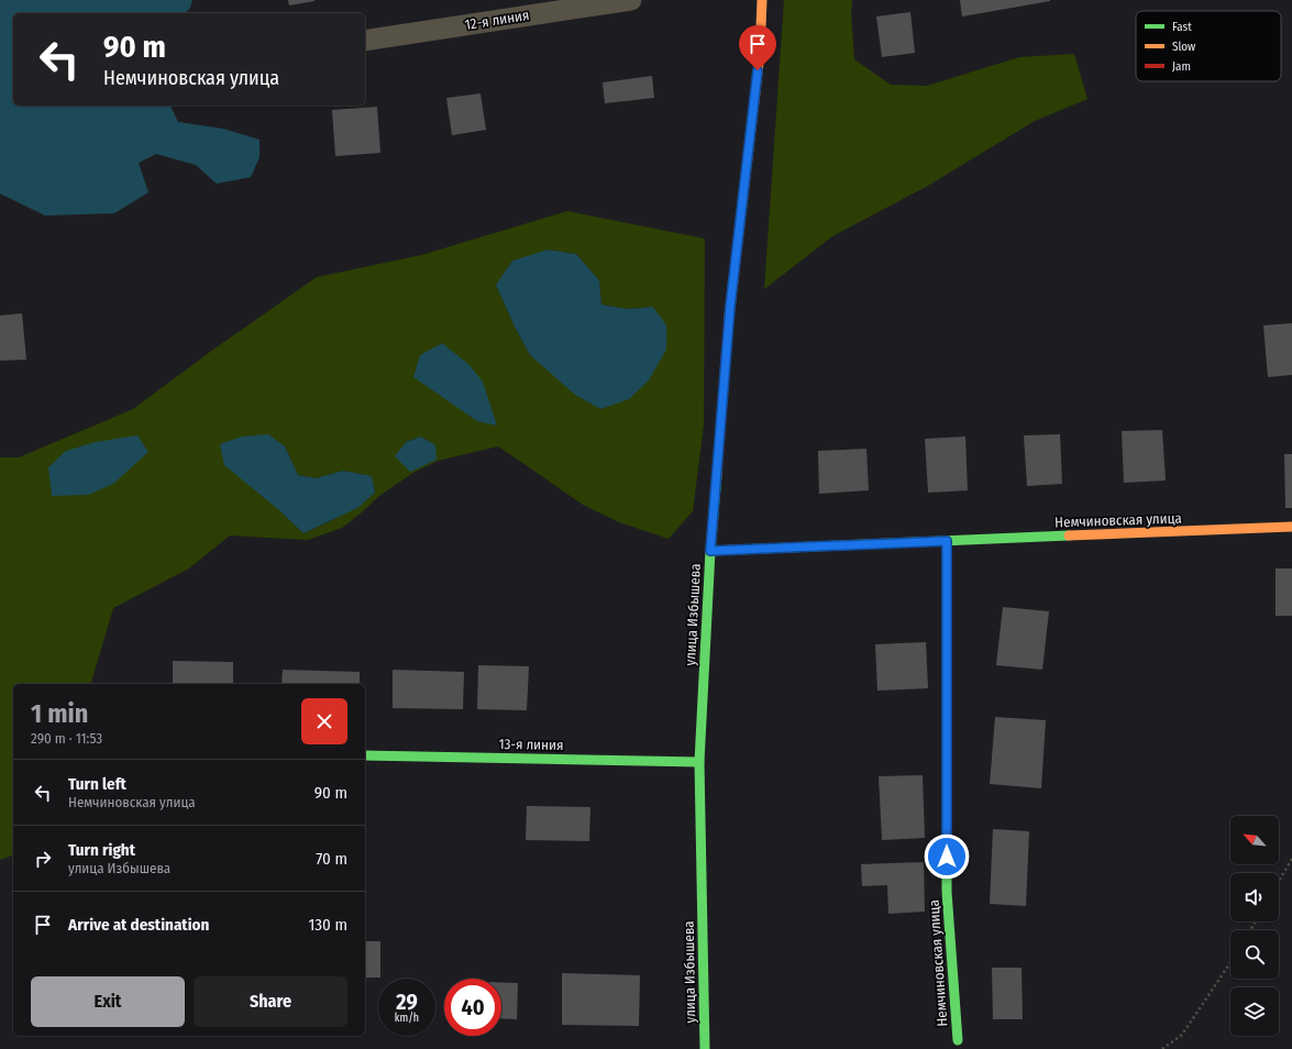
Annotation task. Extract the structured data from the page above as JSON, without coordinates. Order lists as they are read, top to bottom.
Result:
{
  "streets": {
    "street": [
      "12-я линия",
      "Немчиновская улица",
      "улица Избышева",
      "13-я линия"
    ]
  },
  "crossings": [
    ["Немчиновская улица", "улица Избышева"],
    ["улица Избышева", "13-я линия"]
  ],
  "legend": ["Fast", "Slow", "Jam"],
  "north": "top left",
  "page": {
    "turn": ["90 m", "Немчиновская улица"],
    "heading": ["1 min", "290 m · 11:53"],
    "list": [
      {
        "name": "Turn left",
        "note": "Немчиновская улица",
        "value": "90 m"
      },
      {
        "name": "Turn right",
        "note": "улица Избышева",
        "value": "70 m"
      },
      {
        "name": "Arrive at destination",
        "value": "130 m"
      }
    ],
    "buttons": ["Exit", "Share"],
    "speed": "29 km/h",
    "limit": "40"
  }
}
